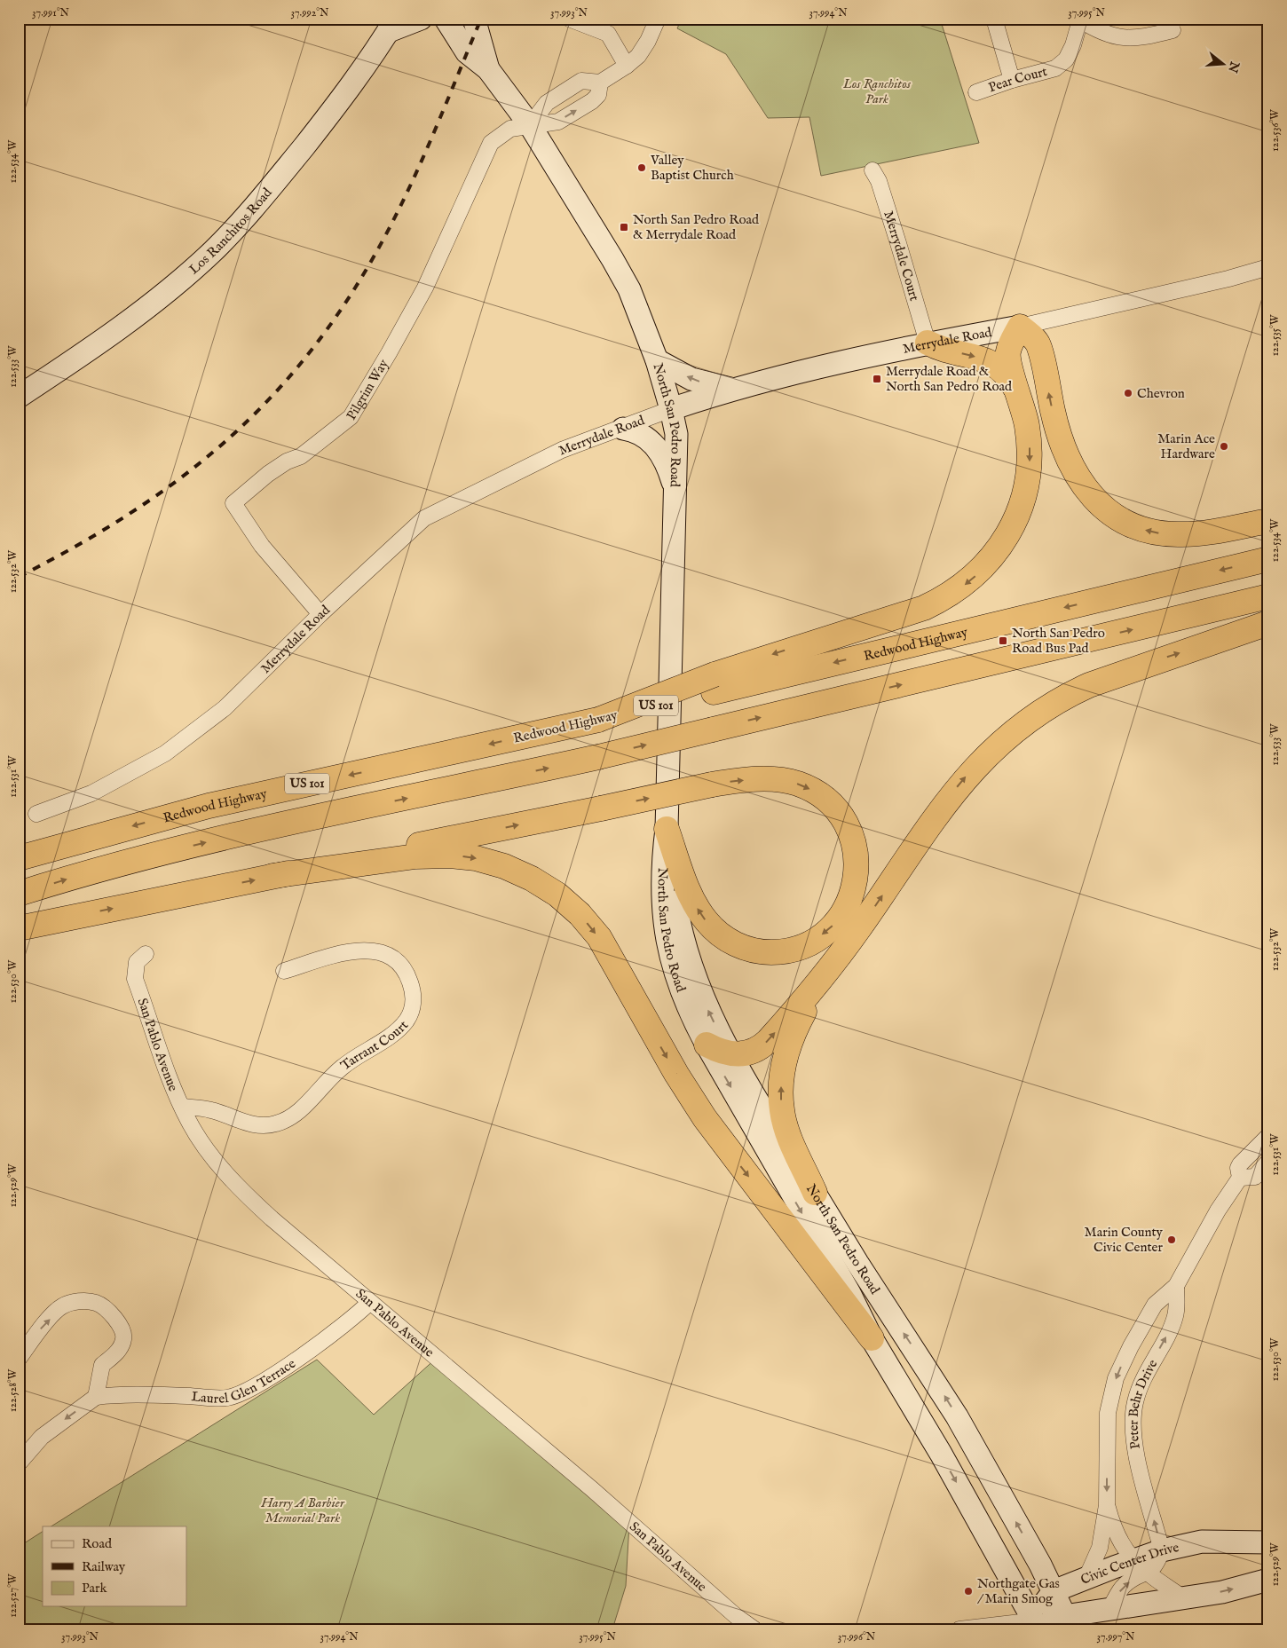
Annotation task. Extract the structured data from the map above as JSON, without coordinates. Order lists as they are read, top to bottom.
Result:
{
  "streets": {
    "highway": ["Redwood Highway", "US 101"],
    "main road": [
      "Los Ranchitos Road",
      "Merrydale Road",
      "North San Pedro Road",
      "Civic Center Drive"
    ],
    "street": [
      "Pear Court",
      "Merrydale Court",
      "Pilgrim Way",
      "Tarrant Court",
      "San Pablo Avenue",
      "Laurel Glen Terrace",
      "Peter Behr Drive"
    ]
  },
  "crossings": [
    ["Merrydale Court", "Merrydale Road"],
    ["Merrydale Road", "Pilgrim Way"],
    ["Merrydale Road", "North San Pedro Road"],
    ["Pilgrim Way", "North San Pedro Road"],
    ["North San Pedro Road", "Civic Center Drive"],
    ["Tarrant Court", "San Pablo Avenue"],
    ["San Pablo Avenue", "Laurel Glen Terrace"],
    ["Peter Behr Drive", "Civic Center Drive"]
  ],
  "parks": ["Los Ranchitos Park", "Harry A Barbier Memorial Park"],
  "places": {
    "other": [
      "Valley Baptist Church",
      "Chevron",
      "Marin Ace Hardware",
      "Marin County Civic Center",
      "Northgate Gas / Marin Smog"
    ],
    "transit": ["North San Pedro Road & Merrydale Road", "Merrydale Road & North San Pedro Road", "North San Pedro Road Bus Pad"]
  },
  "legend": ["Road", "Railway", "Park"],
  "north": "right",
  "coordinates": [
    "37.991°N",
    "37.992°N",
    "37.993°N",
    "37.994°N",
    "37.995°N",
    "122.536°W",
    "122.534°W",
    "122.535°W",
    "122.533°W",
    "122.532°W",
    "122.531°W",
    "122.530°W",
    "122.529°W",
    "122.528°W",
    "122.527°W",
    "37.996°N",
    "37.997°N"
  ]
}
